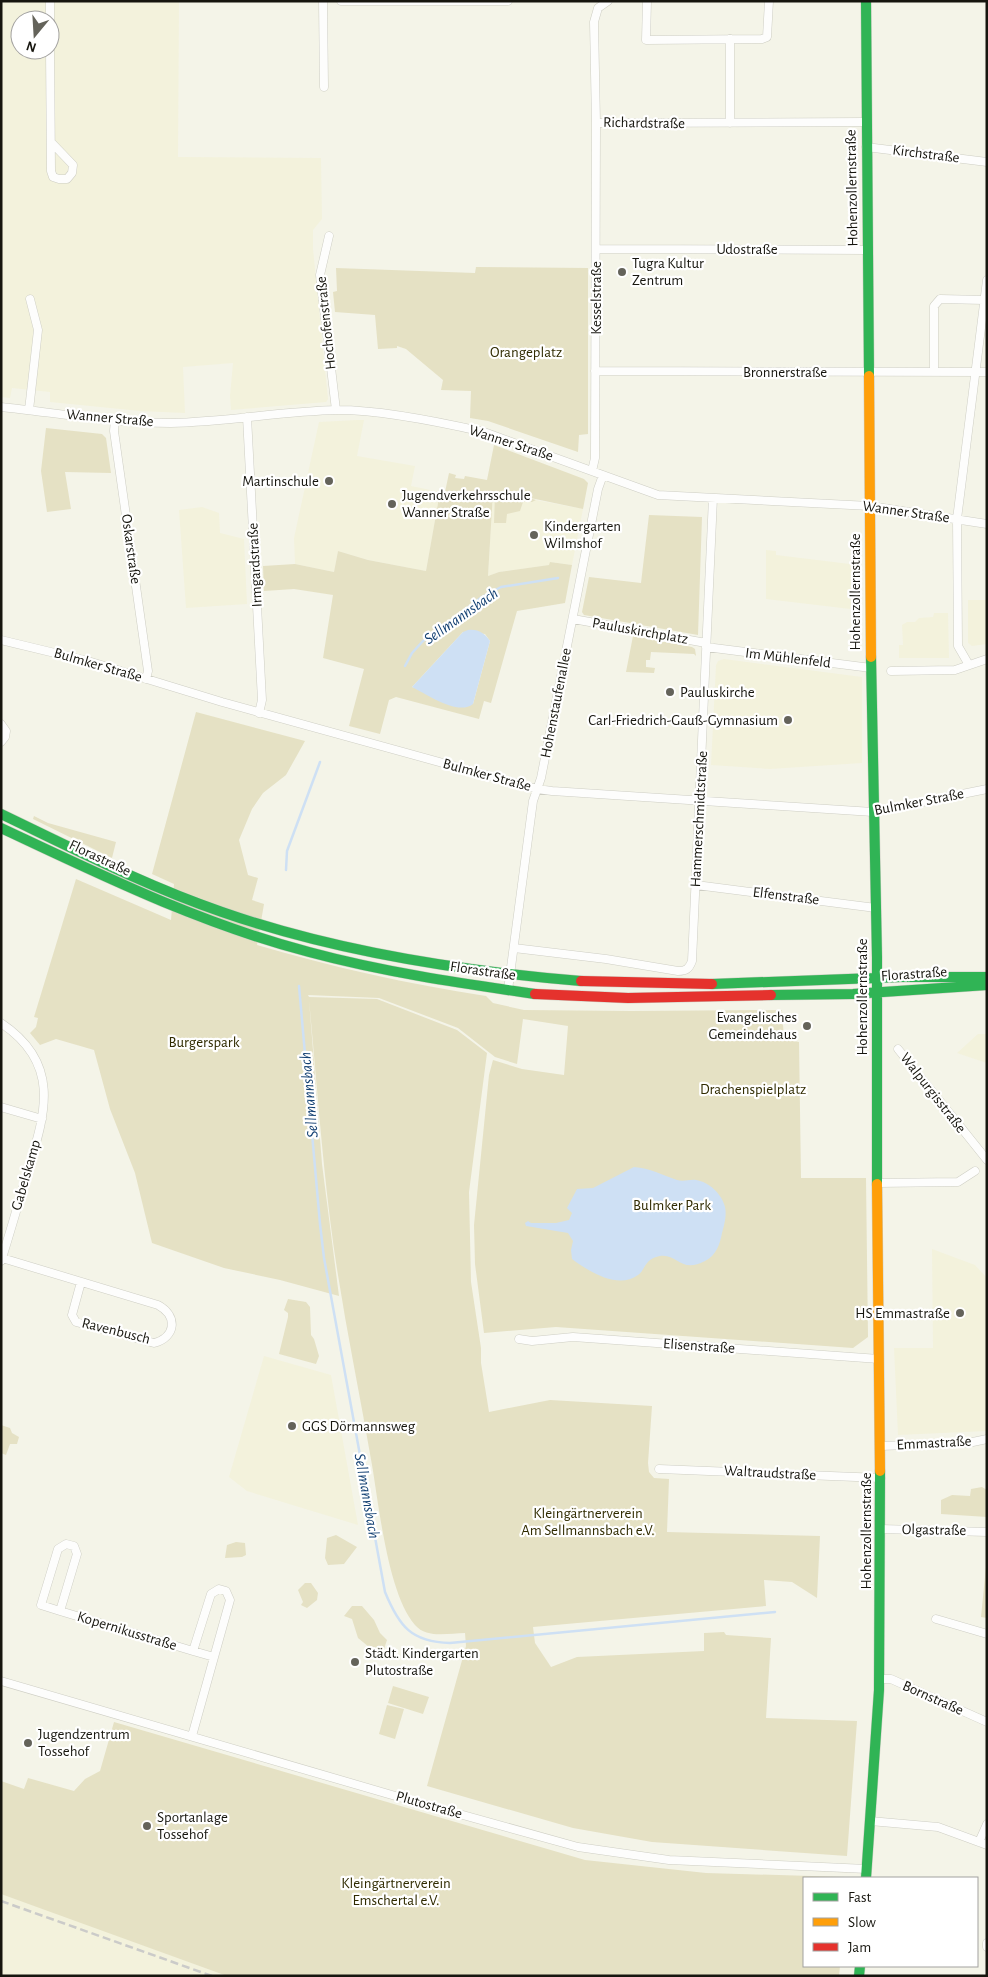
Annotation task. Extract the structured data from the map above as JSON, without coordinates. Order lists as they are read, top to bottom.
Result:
{
  "streets": {
    "main road": ["Hohenzollernstraße", "Florastraße"],
    "street": [
      "Richardstraße",
      "Kirchstraße",
      "Udostraße",
      "Kesselstraße",
      "Hochofenstraße",
      "Bronnerstraße",
      "Wanner Straße",
      "Oskarstraße",
      "Irmgardstraße",
      "Pauluskirchplatz",
      "Im Mühlenfeld",
      "Bulmker Straße",
      "Hohenstaufenallee",
      "Hammerschmidtstraße",
      "Elfenstraße",
      "Walpurgisstraße",
      "Gabelskamp",
      "Ravenbusch",
      "Elisenstraße",
      "Emmastraße",
      "Waltraudstraße",
      "Olgastraße",
      "Kopernikusstraße",
      "Bornstraße",
      "Plutostraße"
    ]
  },
  "crossings": [
    ["Richardstraße", "Hohenzollernstraße"],
    ["Richardstraße", "Kesselstraße"],
    ["Kirchstraße", "Hohenzollernstraße"],
    ["Hohenzollernstraße", "Udostraße"],
    ["Hohenzollernstraße", "Bronnerstraße"],
    ["Hohenzollernstraße", "Wanner Straße"],
    ["Hohenzollernstraße", "Im Mühlenfeld"],
    ["Hohenzollernstraße", "Bulmker Straße"],
    ["Hohenzollernstraße", "Florastraße"],
    ["Hohenzollernstraße", "Elfenstraße"],
    ["Hohenzollernstraße", "Elisenstraße"],
    ["Hohenzollernstraße", "Emmastraße"],
    ["Hohenzollernstraße", "Waltraudstraße"],
    ["Hohenzollernstraße", "Olgastraße"],
    ["Hohenzollernstraße", "Bornstraße"],
    ["Hohenzollernstraße", "Plutostraße"],
    ["Udostraße", "Kesselstraße"],
    ["Kesselstraße", "Bronnerstraße"],
    ["Kesselstraße", "Wanner Straße"],
    ["Hochofenstraße", "Wanner Straße"],
    ["Wanner Straße", "Oskarstraße"],
    ["Wanner Straße", "Irmgardstraße"],
    ["Wanner Straße", "Hohenstaufenallee"],
    ["Wanner Straße", "Hammerschmidtstraße"],
    ["Oskarstraße", "Bulmker Straße"],
    ["Irmgardstraße", "Bulmker Straße"],
    ["Pauluskirchplatz", "Im Mühlenfeld"],
    ["Pauluskirchplatz", "Hohenstaufenallee"],
    ["Pauluskirchplatz", "Hammerschmidtstraße"],
    ["Im Mühlenfeld", "Hammerschmidtstraße"],
    ["Bulmker Straße", "Hohenstaufenallee"],
    ["Bulmker Straße", "Hammerschmidtstraße"],
    ["Hohenstaufenallee", "Florastraße"],
    ["Hammerschmidtstraße", "Florastraße"],
    ["Hammerschmidtstraße", "Elfenstraße"],
    ["Gabelskamp", "Ravenbusch"],
    ["Kopernikusstraße", "Plutostraße"]
  ],
  "water": ["Sellmannsbach"],
  "parks": [
    "Orangeplatz",
    "Burgerspark",
    "Drachenspielplatz",
    "Bulmker Park",
    "Kleingärtnerverein Am Sellmannsbach e.V.",
    "Kleingärtnerverein Emschertal e.V."
  ],
  "places": [
    "Tugra Kultur Zentrum",
    "Martinschule",
    "Jugendverkehrsschule Wanner Straße",
    "Kindergarten Wilmshof",
    "Pauluskirche",
    "Carl-Friedrich-Gauß-Gymnasium",
    "Evangelisches Gemeindehaus",
    "HS Emmastraße",
    "GGS Dörmannsweg",
    "Städt. Kindergarten Plutostraße",
    "Jugendzentrum Tossehof",
    "Sportanlage Tossehof"
  ],
  "legend": ["Fast", "Slow", "Jam"],
  "north": "bottom"
}
